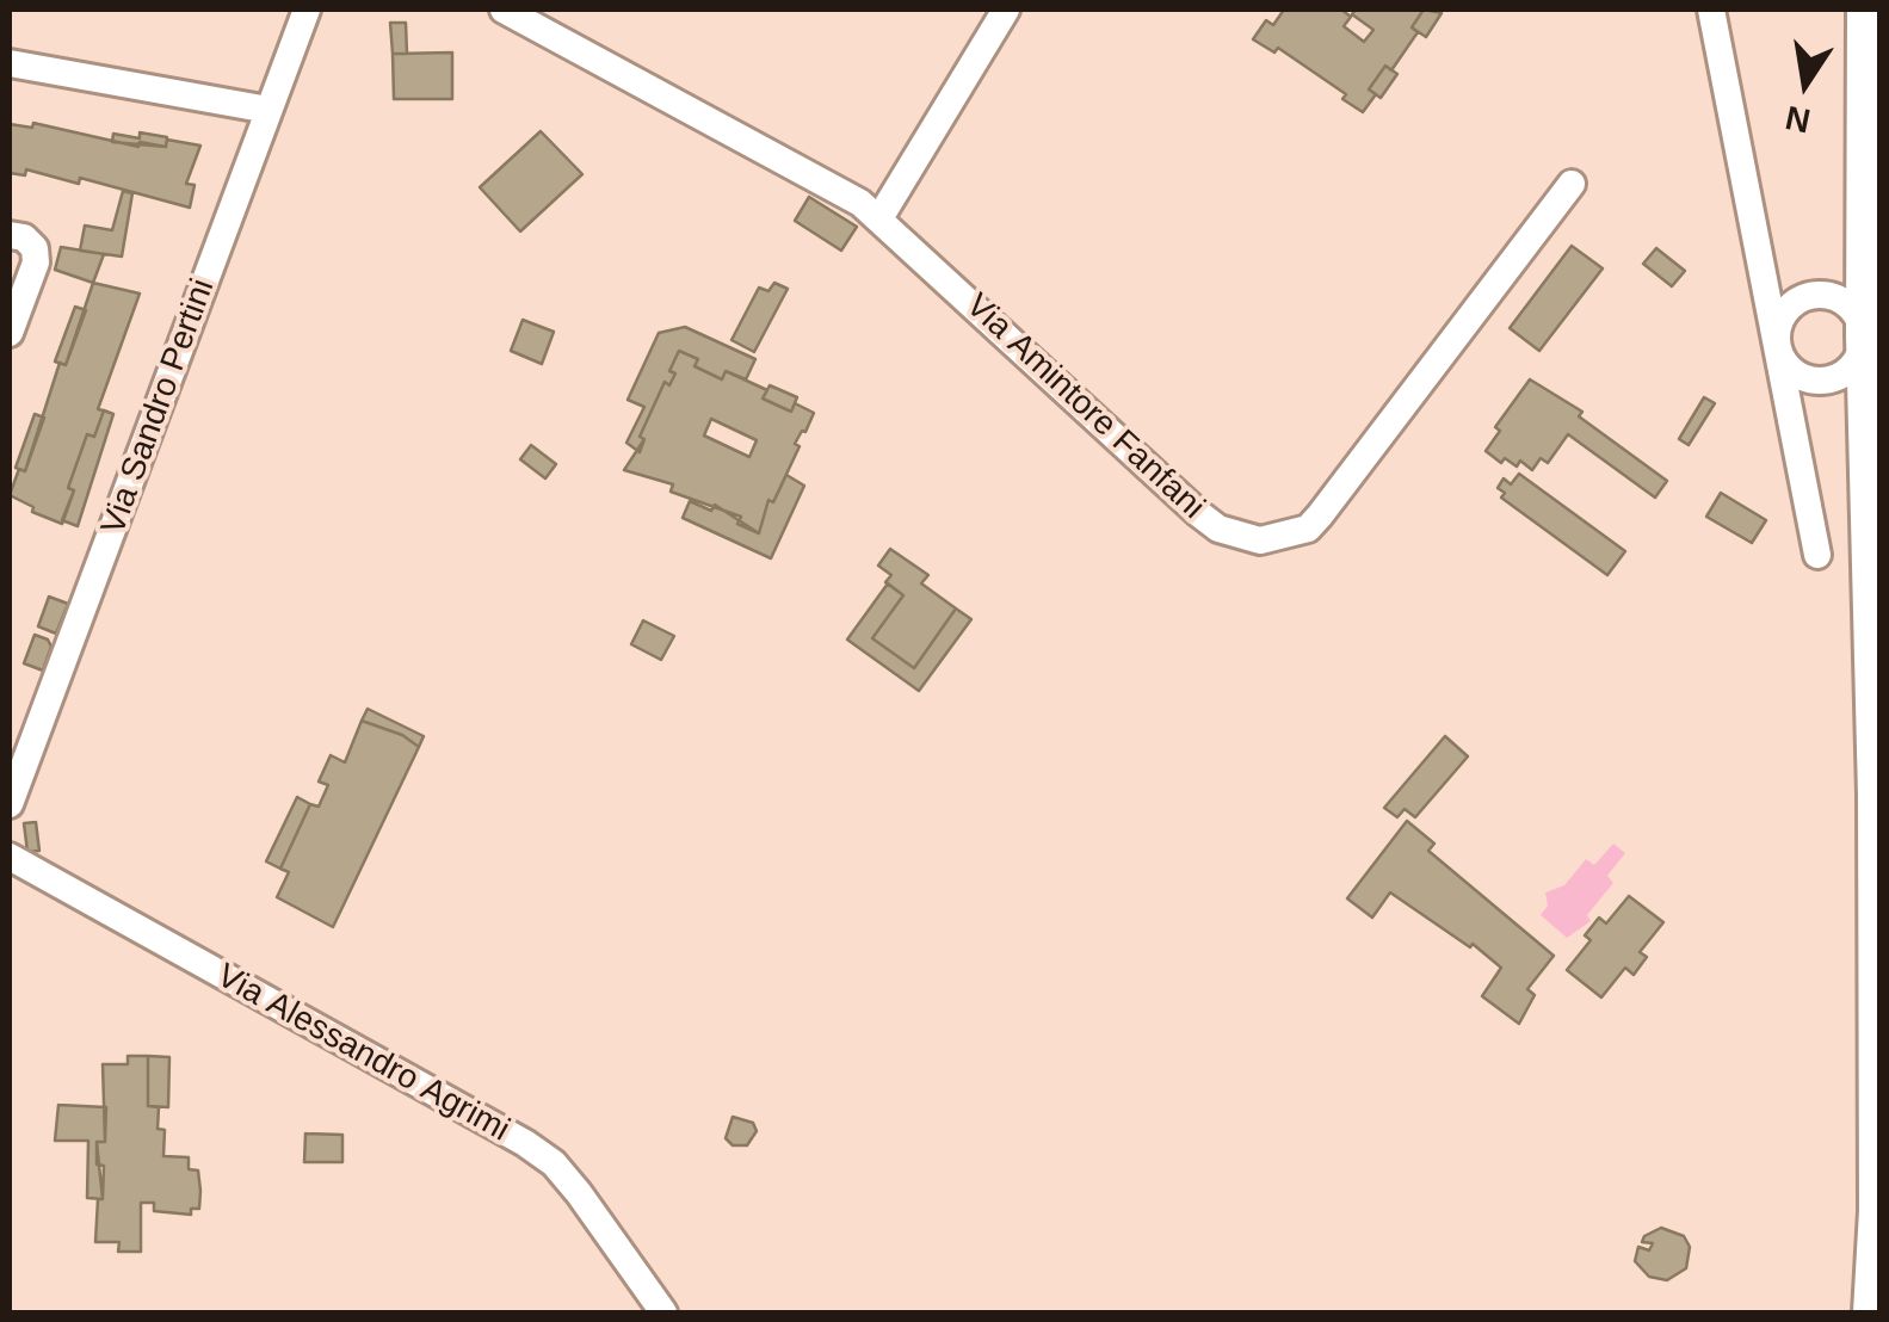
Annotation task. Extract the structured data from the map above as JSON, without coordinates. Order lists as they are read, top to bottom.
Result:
{
  "streets": {
    "street": ["Via Sandro Pertini", "Via Amintore Fanfani", "Via Alessandro Agrimi"]
  },
  "north": "bottom"
}
